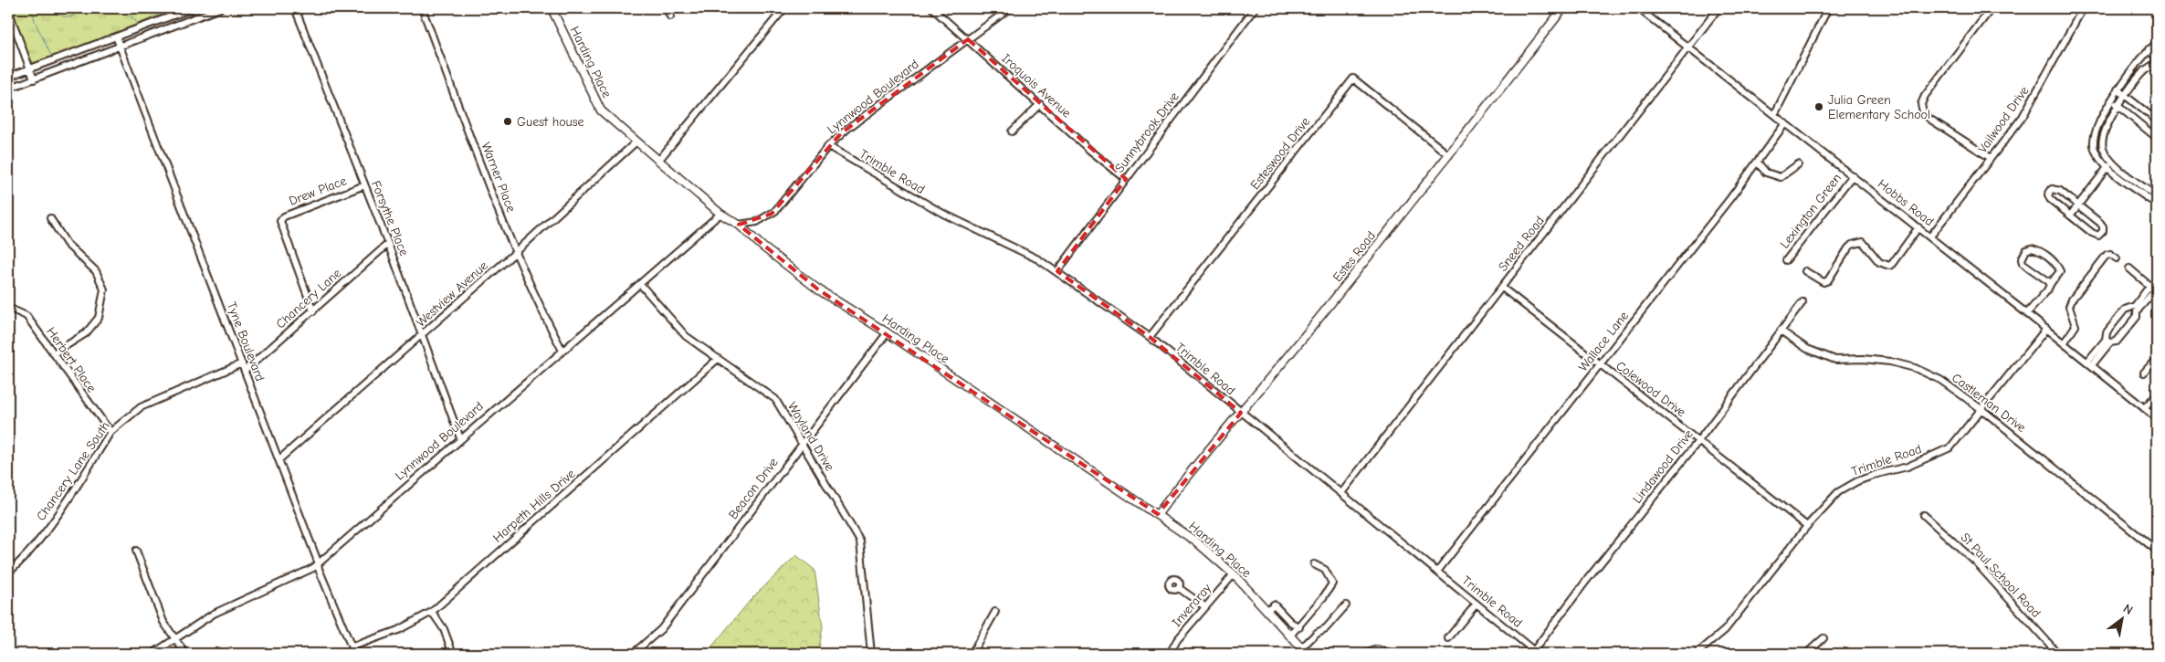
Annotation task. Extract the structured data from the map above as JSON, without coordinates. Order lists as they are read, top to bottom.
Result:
{
  "streets": {
    "main road": ["Harding Place", "Estes Road"],
    "street": [
      "Iroquois Avenue",
      "Lynnwood Boulevard",
      "Vailwood Drive",
      "Sunnybrook Drive",
      "Esteswood Drive",
      "Trimble Road",
      "Warner Place",
      "Drew Place",
      "Hobbs Road",
      "Lexington Green",
      "Forsythe Place",
      "Sneed Road",
      "Westview Avenue",
      "Chancery Lane",
      "Tyne Boulevard",
      "Wallace Lane",
      "Herbert Place",
      "Colewood Drive",
      "Castleman Drive",
      "Wayland Drive",
      "Lindawood Drive",
      "Chancery Lane South",
      "Beacon Drive",
      "Harpeth Hills Drive",
      "St Paul School Road",
      "Inveraray"
    ]
  },
  "crossings": [
    ["Harding Place", "Lynnwood Boulevard"],
    ["Harding Place", "Estes Road"],
    ["Harding Place", "Westview Avenue"],
    ["Harding Place", "Beacon Drive"],
    ["Harding Place", "Inveraray"],
    ["Iroquois Avenue", "Lynnwood Boulevard"],
    ["Iroquois Avenue", "Sunnybrook Drive"],
    ["Lynnwood Boulevard", "Trimble Road"],
    ["Lynnwood Boulevard", "Warner Place"],
    ["Lynnwood Boulevard", "Forsythe Place"],
    ["Lynnwood Boulevard", "Tyne Boulevard"],
    ["Lynnwood Boulevard", "Wayland Drive"],
    ["Vailwood Drive", "Hobbs Road"],
    ["Sunnybrook Drive", "Trimble Road"],
    ["Esteswood Drive", "Trimble Road"],
    ["Esteswood Drive", "Estes Road"],
    ["Trimble Road", "Hobbs Road"],
    ["Trimble Road", "Sneed Road"],
    ["Trimble Road", "Estes Road"],
    ["Trimble Road", "Wallace Lane"],
    ["Trimble Road", "Colewood Drive"],
    ["Trimble Road", "Castleman Drive"],
    ["Trimble Road", "Lindawood Drive"],
    ["Warner Place", "Westview Avenue"],
    ["Drew Place", "Forsythe Place"],
    ["Drew Place", "Chancery Lane"],
    ["Hobbs Road", "Lexington Green"],
    ["Hobbs Road", "Sneed Road"],
    ["Hobbs Road", "Wallace Lane"],
    ["Forsythe Place", "Westview Avenue"],
    ["Forsythe Place", "Chancery Lane"],
    ["Sneed Road", "Colewood Drive"],
    ["Westview Avenue", "Tyne Boulevard"],
    ["Chancery Lane", "Tyne Boulevard"],
    ["Tyne Boulevard", "Chancery Lane South"],
    ["Tyne Boulevard", "Harpeth Hills Drive"],
    ["Wallace Lane", "Colewood Drive"],
    ["Herbert Place", "Chancery Lane South"],
    ["Colewood Drive", "Lindawood Drive"],
    ["Castleman Drive", "Lindawood Drive"],
    ["Wayland Drive", "Beacon Drive"],
    ["Wayland Drive", "Harpeth Hills Drive"]
  ],
  "places": ["Julia Green Elementary School", "Guest house"],
  "north": "top right"
}
